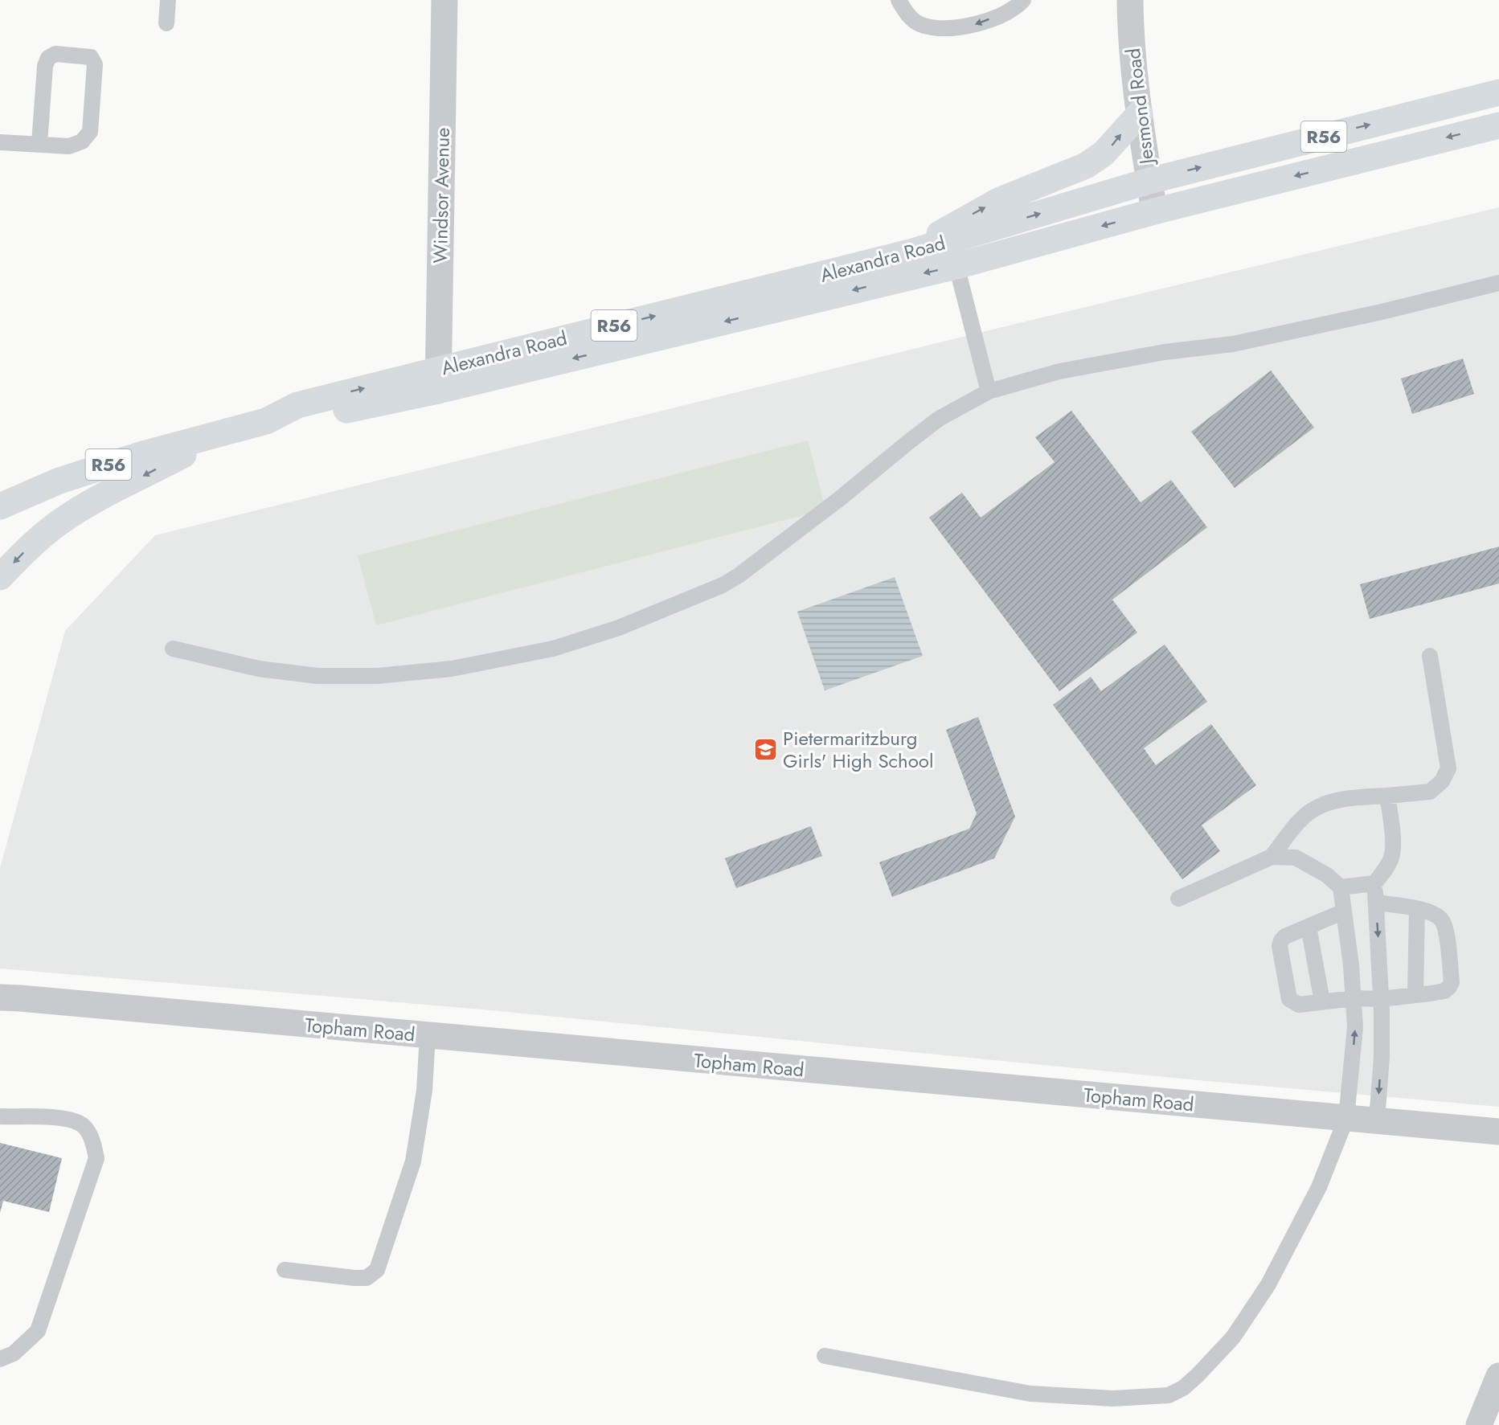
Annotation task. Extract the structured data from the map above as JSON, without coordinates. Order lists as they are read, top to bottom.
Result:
{
  "streets": {
    "main road": ["R56", "Alexandra Road"],
    "street": ["Jesmond Road", "Windsor Avenue", "Topham Road"]
  },
  "crossings": [
    ["Jesmond Road", "Alexandra Road"],
    ["Windsor Avenue", "Alexandra Road"]
  ],
  "places": {
    "school or university": ["Pietermaritzburg Girls' High School"]
  }
}
